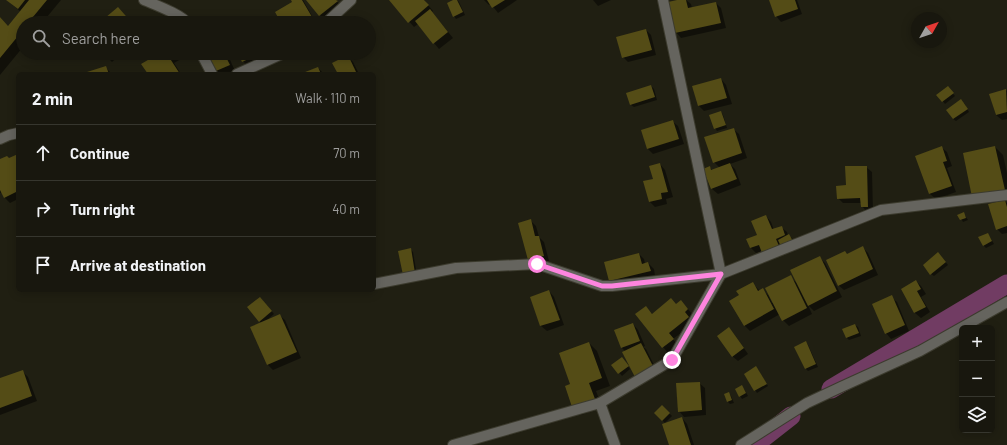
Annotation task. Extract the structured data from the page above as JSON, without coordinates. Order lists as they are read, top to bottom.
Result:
{
  "north": "top right",
  "page": {
    "search": "Search here",
    "heading": ["2 min", "Walk · 110 m"],
    "list": [
      ["Continue", "70 m"],
      ["Turn right", "40 m"],
      "Arrive at destination"
    ],
    "map_buttons": ["+", "−"]
  }
}
